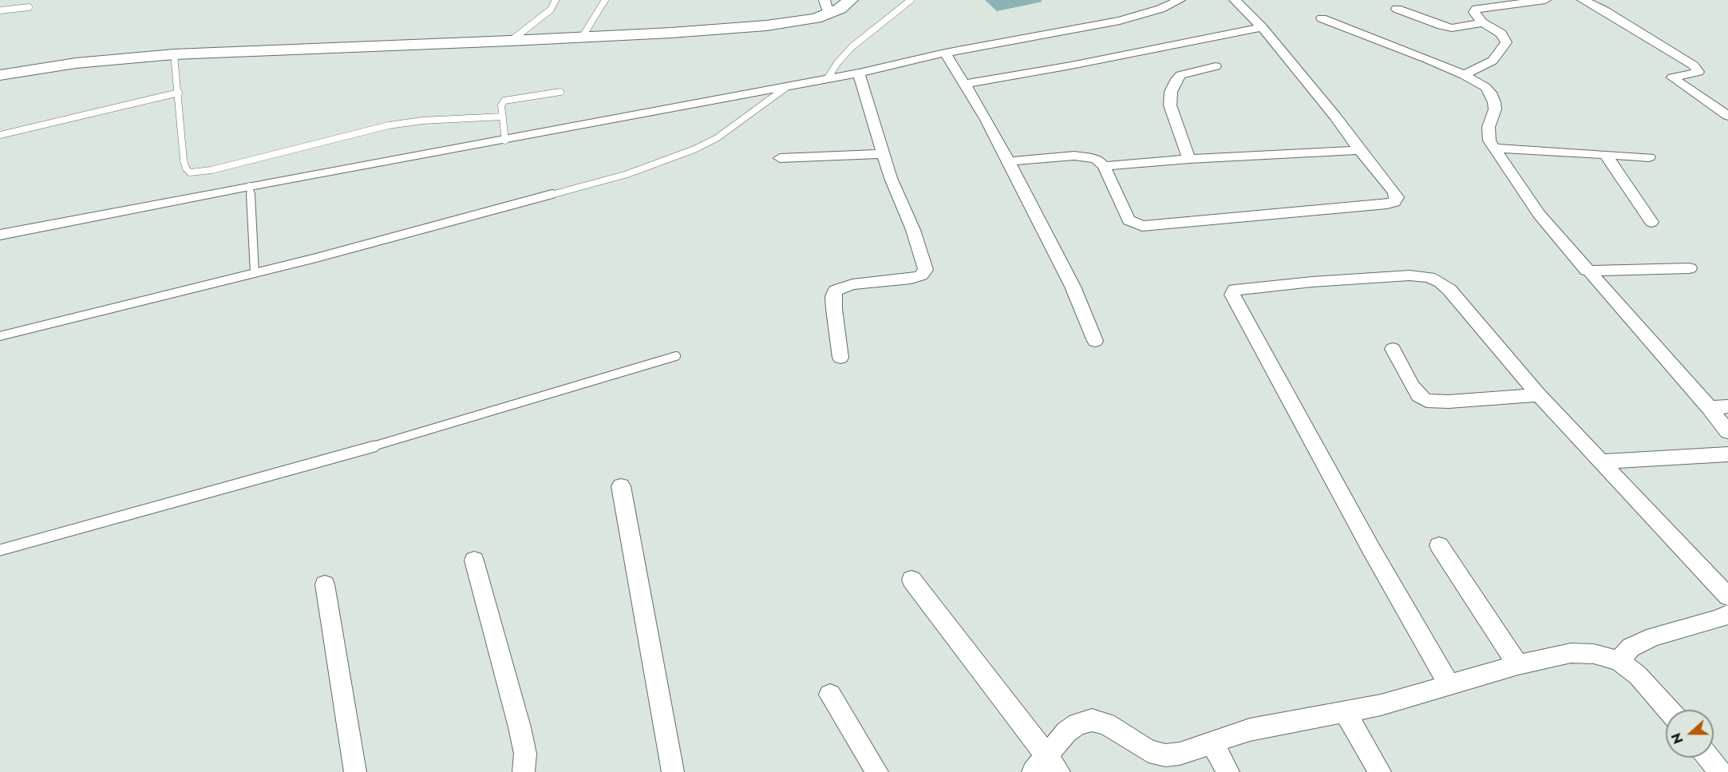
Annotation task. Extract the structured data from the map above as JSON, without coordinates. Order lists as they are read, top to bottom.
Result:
{
  "north": "left"
}
